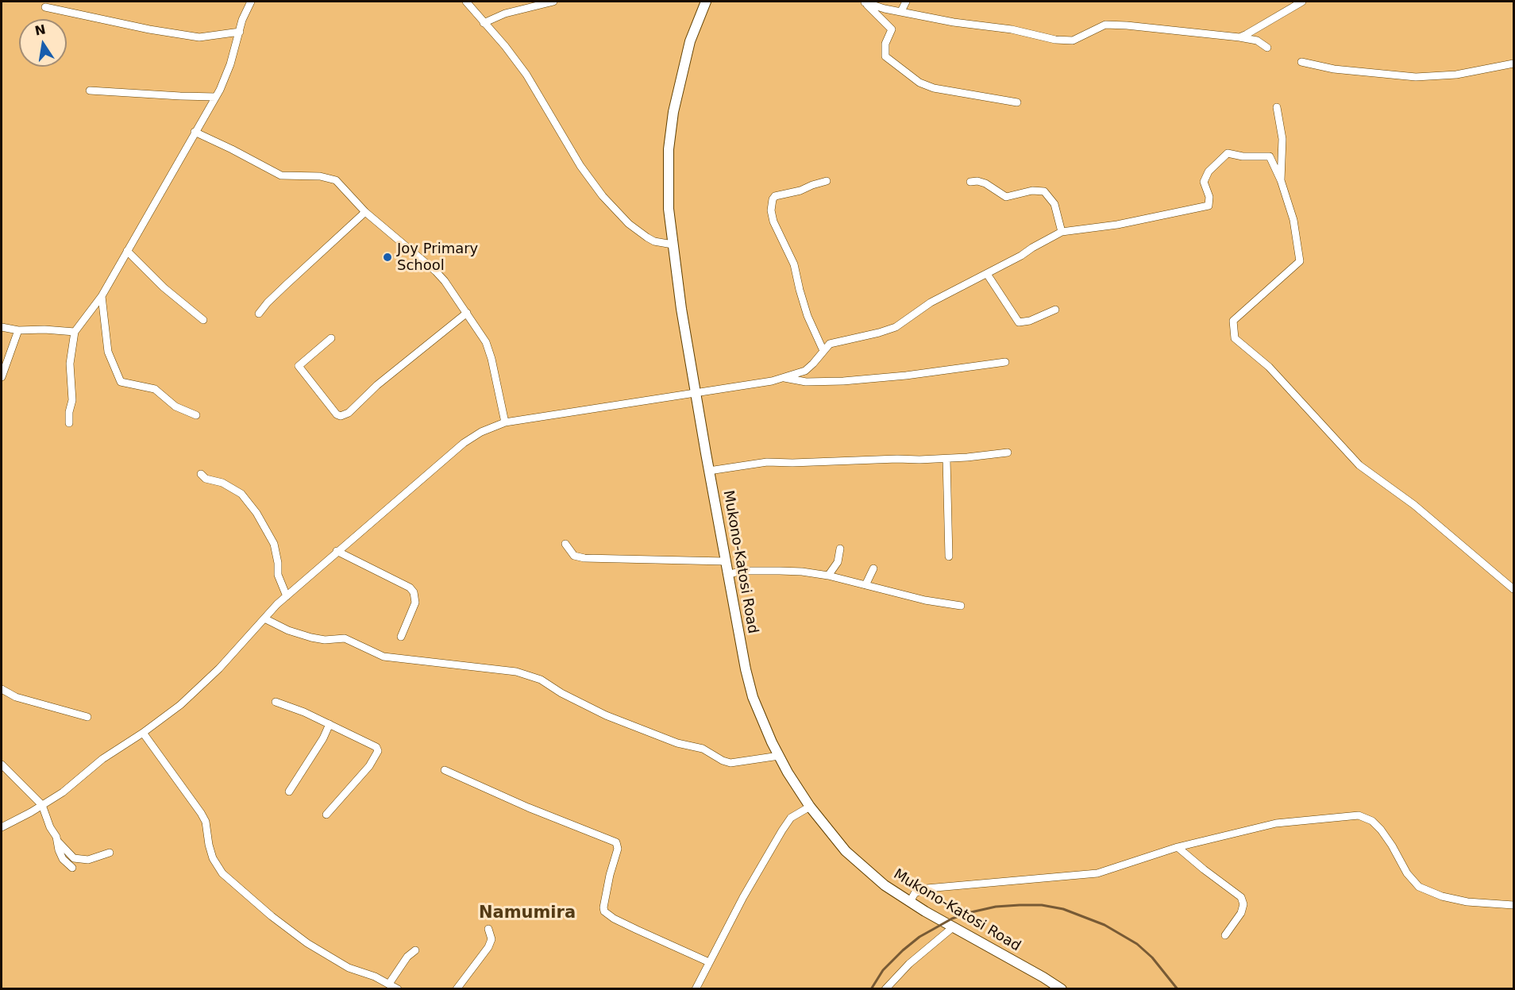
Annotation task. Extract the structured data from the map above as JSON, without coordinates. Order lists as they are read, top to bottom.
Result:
{
  "streets": {
    "main road": ["Mukono-Katosi Road"]
  },
  "districts": ["Namumira"],
  "places": ["Joy Primary School"],
  "north": "top"
}
